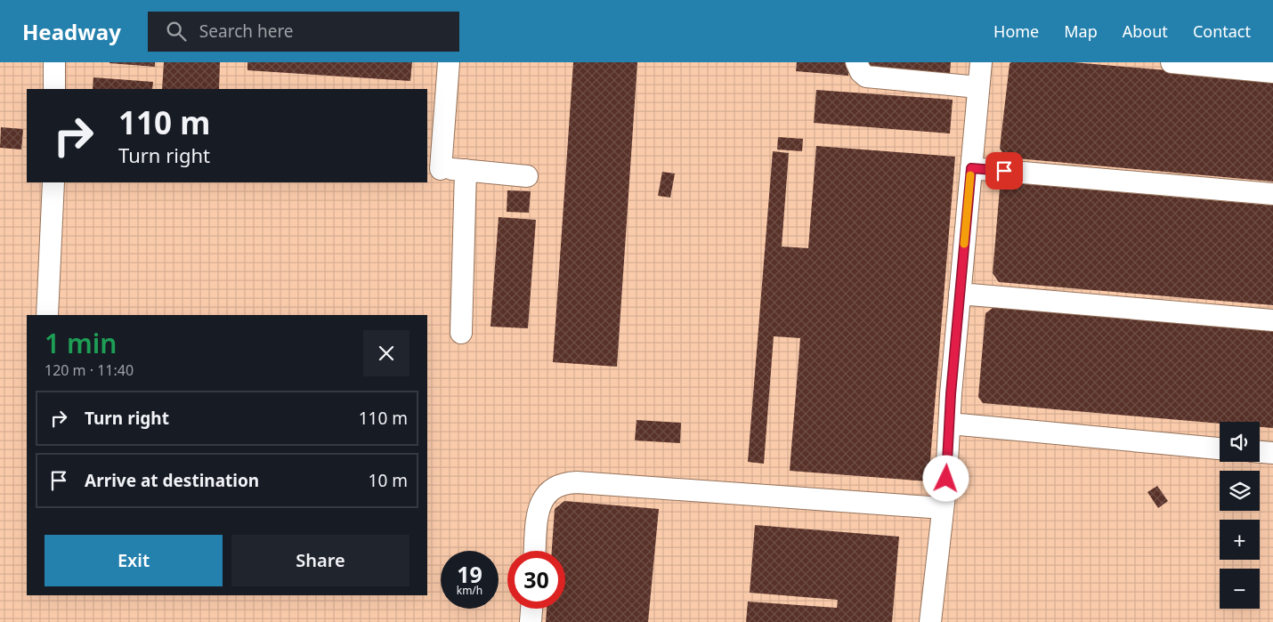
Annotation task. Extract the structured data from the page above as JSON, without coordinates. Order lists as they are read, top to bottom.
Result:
{
  "page": {
    "header": "Headway",
    "search": "Search here",
    "nav": [
      "Home",
      "Map",
      "About",
      "Contact"
    ],
    "turn": ["110 m", "Turn right"],
    "heading": ["1 min", "120 m · 11:40"],
    "list": [
      {
        "name": "Turn right",
        "value": "110 m"
      },
      {
        "name": "Arrive at destination",
        "value": "10 m"
      }
    ],
    "map_buttons": ["+", "−"],
    "buttons": ["Exit", "Share"],
    "speed": "19 km/h",
    "limit": "30"
  }
}
